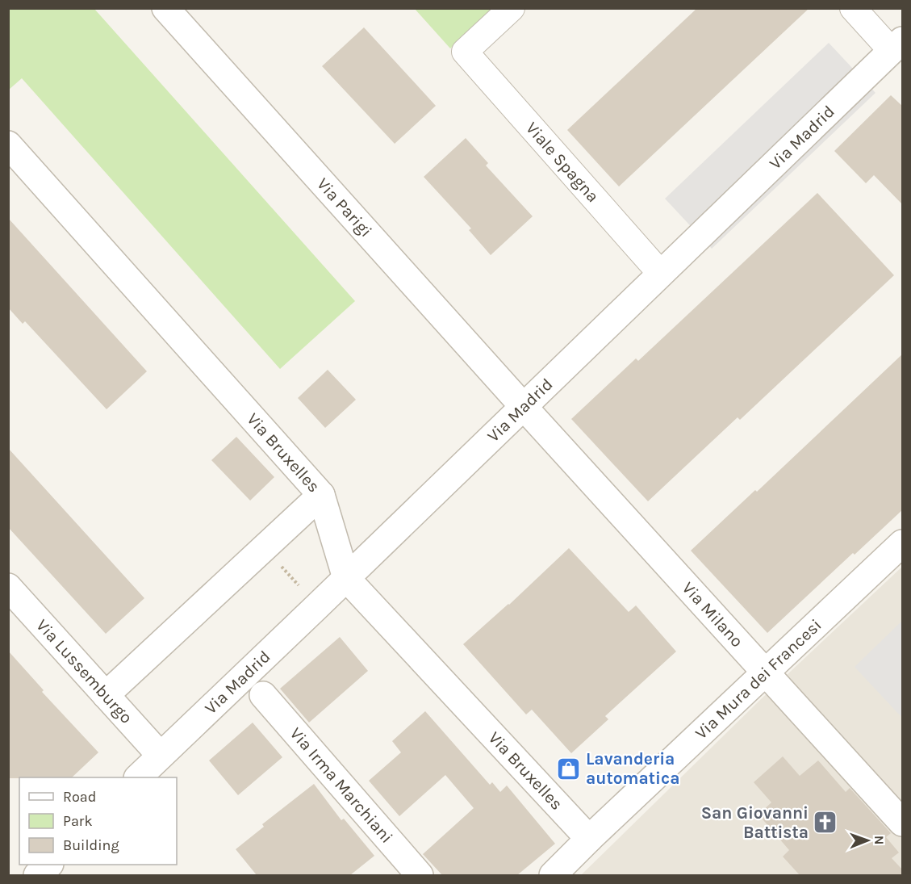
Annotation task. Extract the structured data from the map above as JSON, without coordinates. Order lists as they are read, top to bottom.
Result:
{
  "streets": {
    "street": [
      "Via Madrid",
      "Viale Spagna",
      "Via Parigi",
      "Via Bruxelles",
      "Via Milano",
      "Via Lussemburgo",
      "Via Mura dei Francesi",
      "Via Irma Marchiani"
    ]
  },
  "crossings": [
    ["Via Madrid", "Viale Spagna"],
    ["Via Madrid", "Via Parigi"],
    ["Via Madrid", "Via Bruxelles"],
    ["Via Madrid", "Via Milano"],
    ["Via Madrid", "Via Lussemburgo"],
    ["Via Parigi", "Via Milano"],
    ["Via Bruxelles", "Via Mura dei Francesi"],
    ["Via Milano", "Via Mura dei Francesi"]
  ],
  "places": {
    "shop": ["Lavanderia automatica"],
    "church": ["San Giovanni Battista"]
  },
  "legend": ["Road", "Park", "Building"],
  "north": "right"
}
